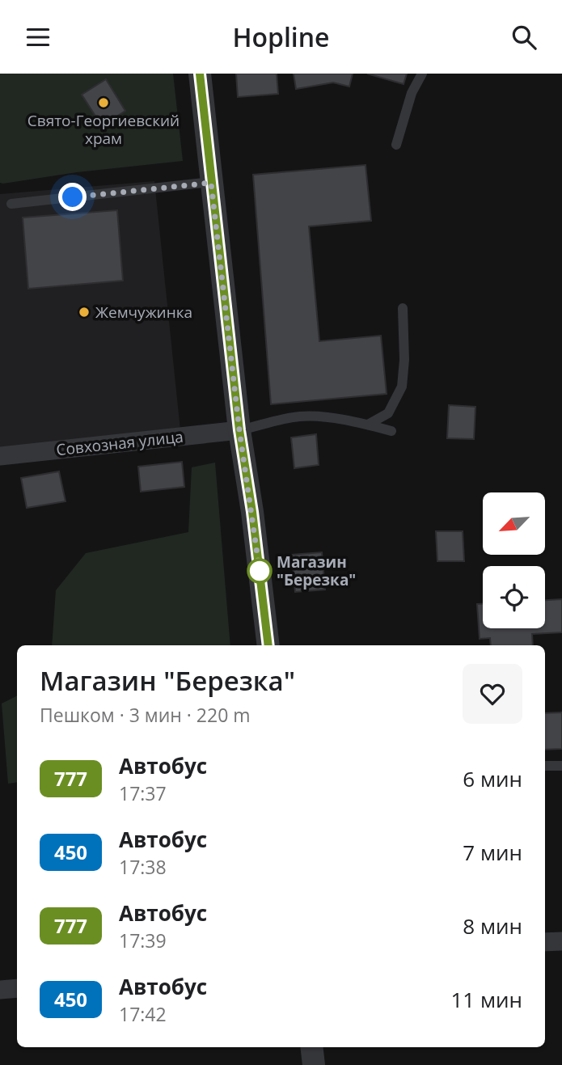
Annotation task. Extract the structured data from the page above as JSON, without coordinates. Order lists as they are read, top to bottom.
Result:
{
  "streets": {
    "street": ["Совхозная улица"]
  },
  "places": ["Свято-Георгиевский храм", "Жемчужинка", "Магазин \"Березка\""],
  "lines": ["bus line 777"],
  "north": "bottom left",
  "page": {
    "header": "Hopline",
    "heading": ["Магазин \"Березка\"", "Пешком · 3 мин · 220 m"],
    "list": [
      {
        "mark": "777",
        "name": "Автобус",
        "note": "17:37",
        "value": "6 мин"
      },
      {
        "mark": "450",
        "name": "Автобус",
        "note": "17:38",
        "value": "7 мин"
      },
      {
        "mark": "777",
        "name": "Автобус",
        "note": "17:39",
        "value": "8 мин"
      },
      {
        "mark": "450",
        "name": "Автобус",
        "note": "17:42",
        "value": "11 мин"
      }
    ]
  }
}
